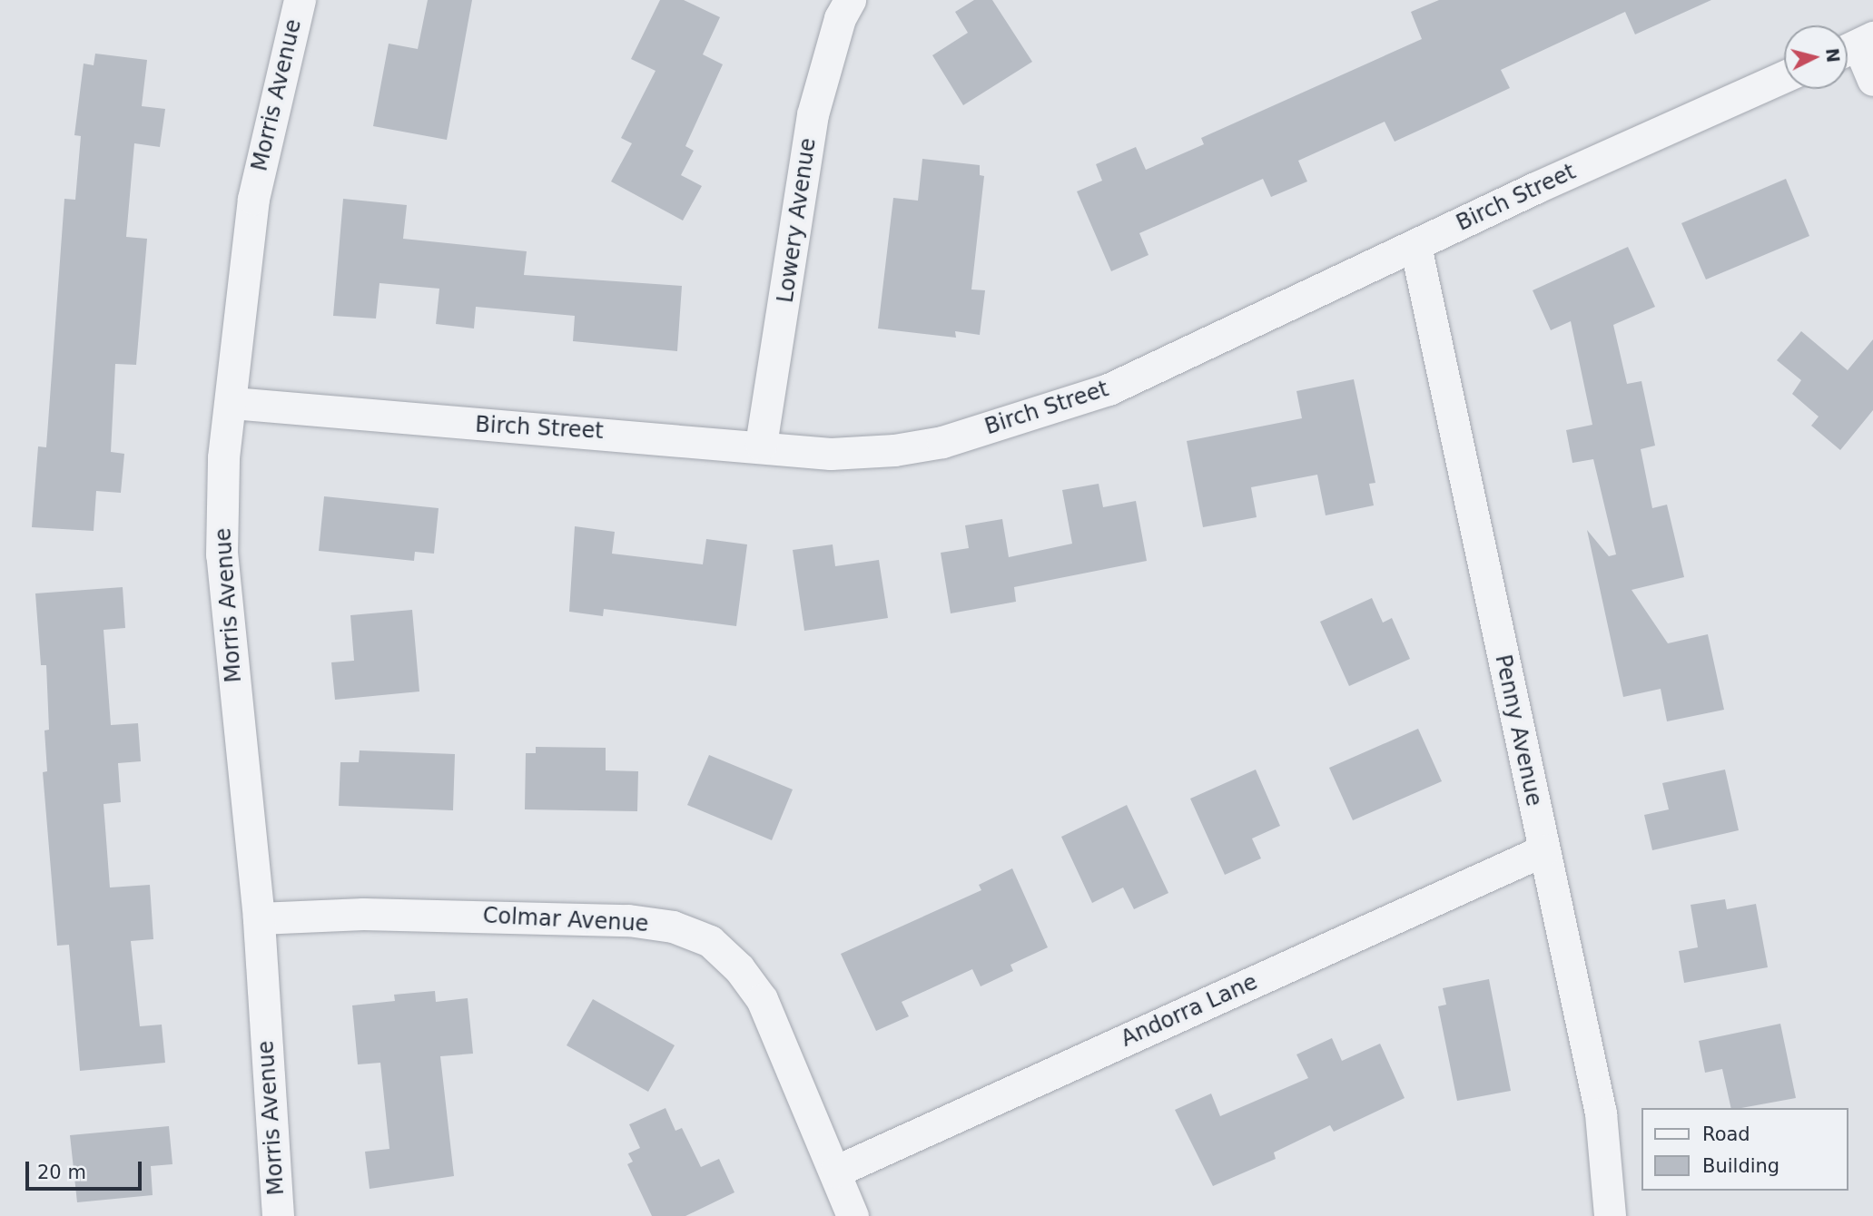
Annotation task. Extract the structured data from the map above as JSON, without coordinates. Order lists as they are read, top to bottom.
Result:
{
  "streets": {
    "street": [
      "Morris Avenue",
      "Birch Street",
      "Lowery Avenue",
      "Penny Avenue",
      "Colmar Avenue",
      "Andorra Lane"
    ]
  },
  "crossings": [
    ["Morris Avenue", "Birch Street"],
    ["Morris Avenue", "Colmar Avenue"],
    ["Birch Street", "Lowery Avenue"],
    ["Birch Street", "Penny Avenue"],
    ["Penny Avenue", "Andorra Lane"],
    ["Colmar Avenue", "Andorra Lane"]
  ],
  "legend": ["Road", "Building"],
  "scale_bar": "20 m",
  "north": "right"
}
